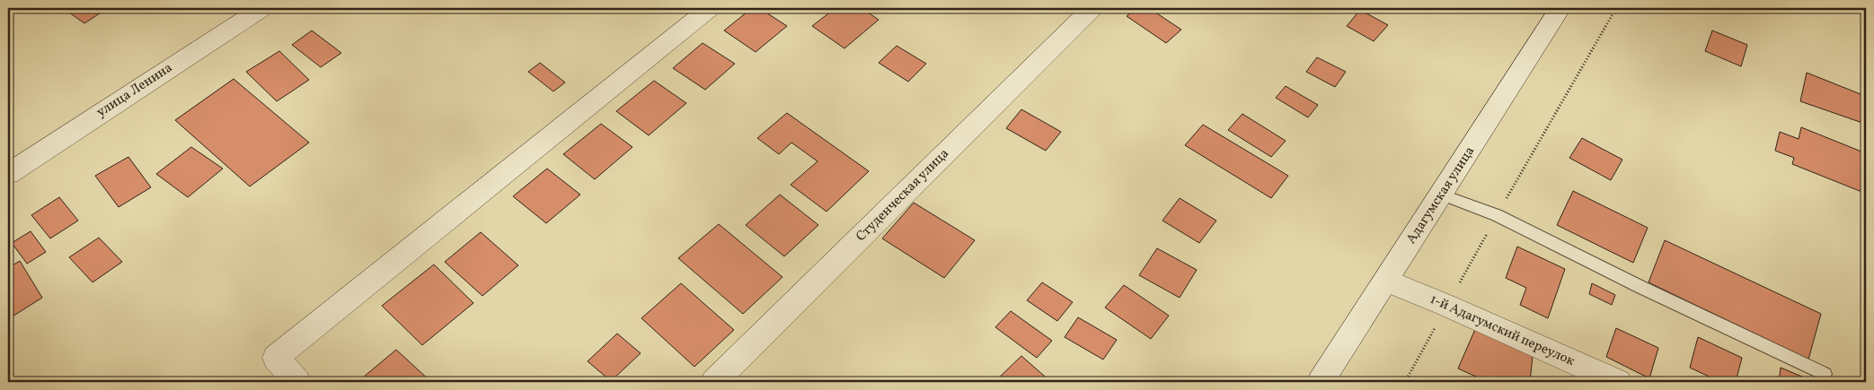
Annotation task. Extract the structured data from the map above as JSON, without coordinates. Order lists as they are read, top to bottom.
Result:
{
  "streets": {
    "street": [
      "улица Ленина",
      "Студенческая улица",
      "Адагумская улица",
      "1-й Адагумский переулок"
    ]
  },
  "crossings": [
    ["Адагумская улица", "1-й Адагумский переулок"]
  ]
}
